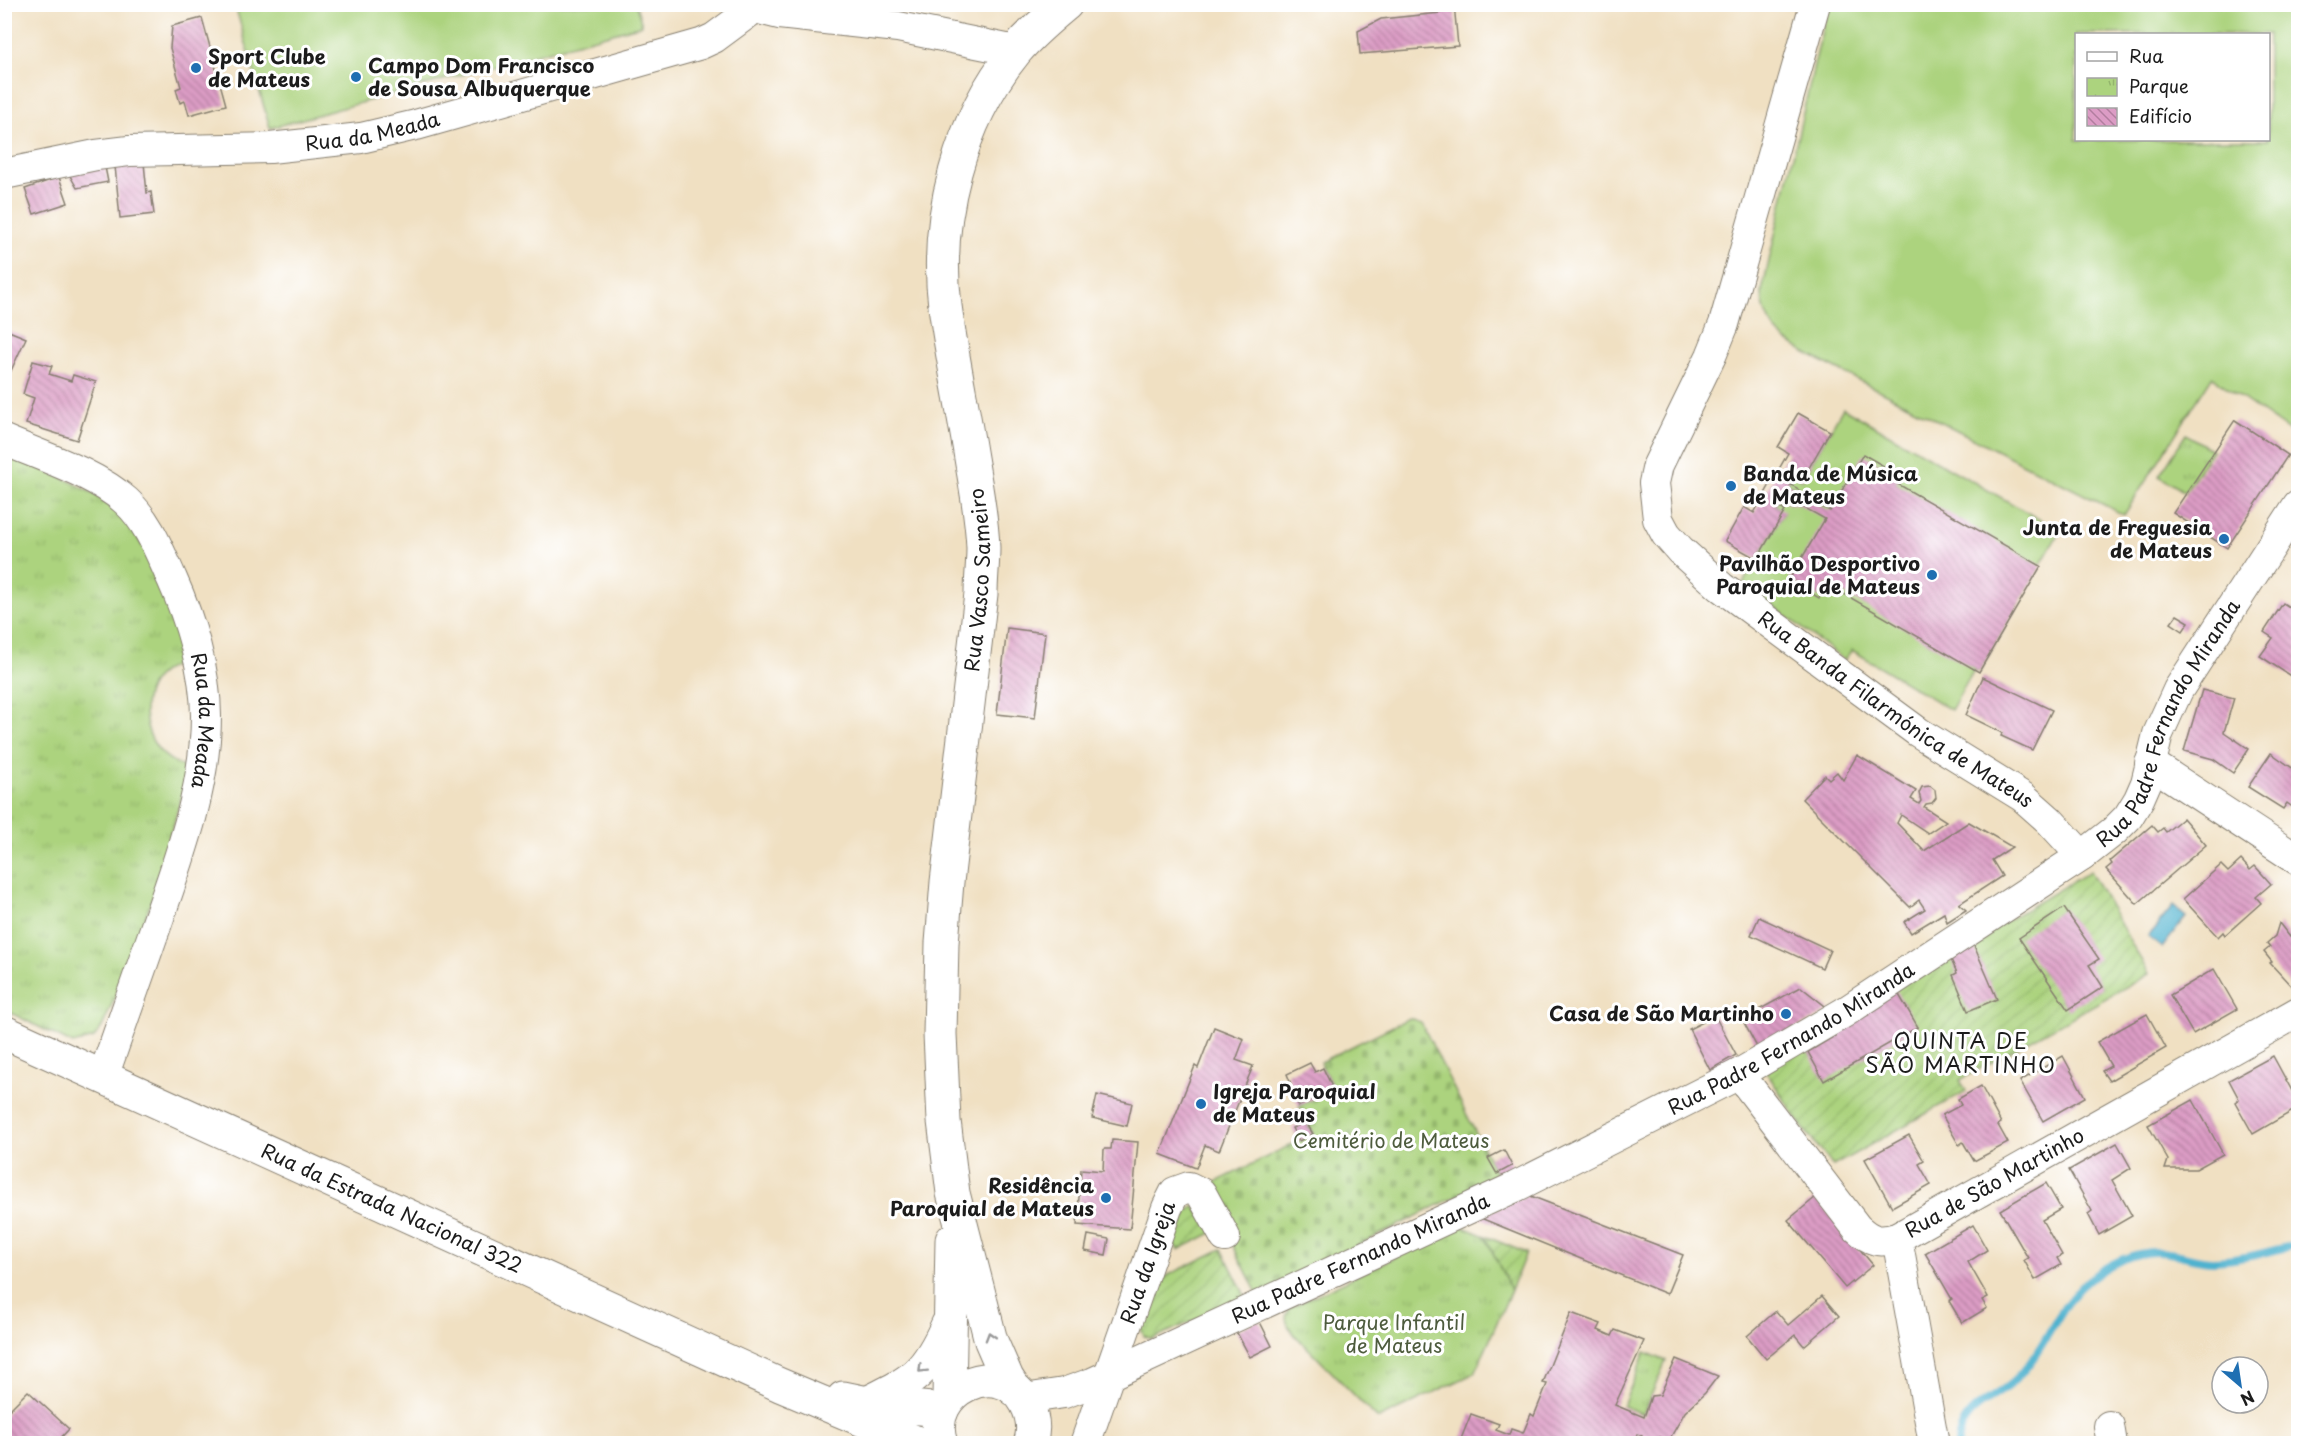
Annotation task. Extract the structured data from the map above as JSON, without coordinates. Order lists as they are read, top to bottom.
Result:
{
  "streets": {
    "main road": ["Rua Vasco Sameiro", "Rua da Estrada Nacional 322"],
    "street": [
      "Rua da Meada",
      "Rua Banda Filarmónica de Mateus",
      "Rua Padre Fernando Miranda",
      "Rua de São Martinho",
      "Rua da Igreja"
    ]
  },
  "crossings": [
    ["Rua da Meada", "Rua da Estrada Nacional 322"],
    ["Rua Banda Filarmónica de Mateus", "Rua Padre Fernando Miranda"],
    ["Rua Padre Fernando Miranda", "Rua de São Martinho"],
    ["Rua Padre Fernando Miranda", "Rua da Igreja"]
  ],
  "districts": ["QUINTA DE SÃO MARTINHO"],
  "parks": ["Cemitério de Mateus", "Parque Infantil de Mateus"],
  "places": [
    "Sport Clube de Mateus",
    "Campo Dom Francisco de Sousa Albuquerque",
    "Banda de Música de Mateus",
    "Junta de Freguesia de Mateus",
    "Pavilhão Desportivo Paroquial de Mateus",
    "Casa de São Martinho",
    "Igreja Paroquial de Mateus",
    "Residência Paroquial de Mateus"
  ],
  "legend": ["Rua", "Parque", "Edifício"],
  "north": "bottom right"
}
